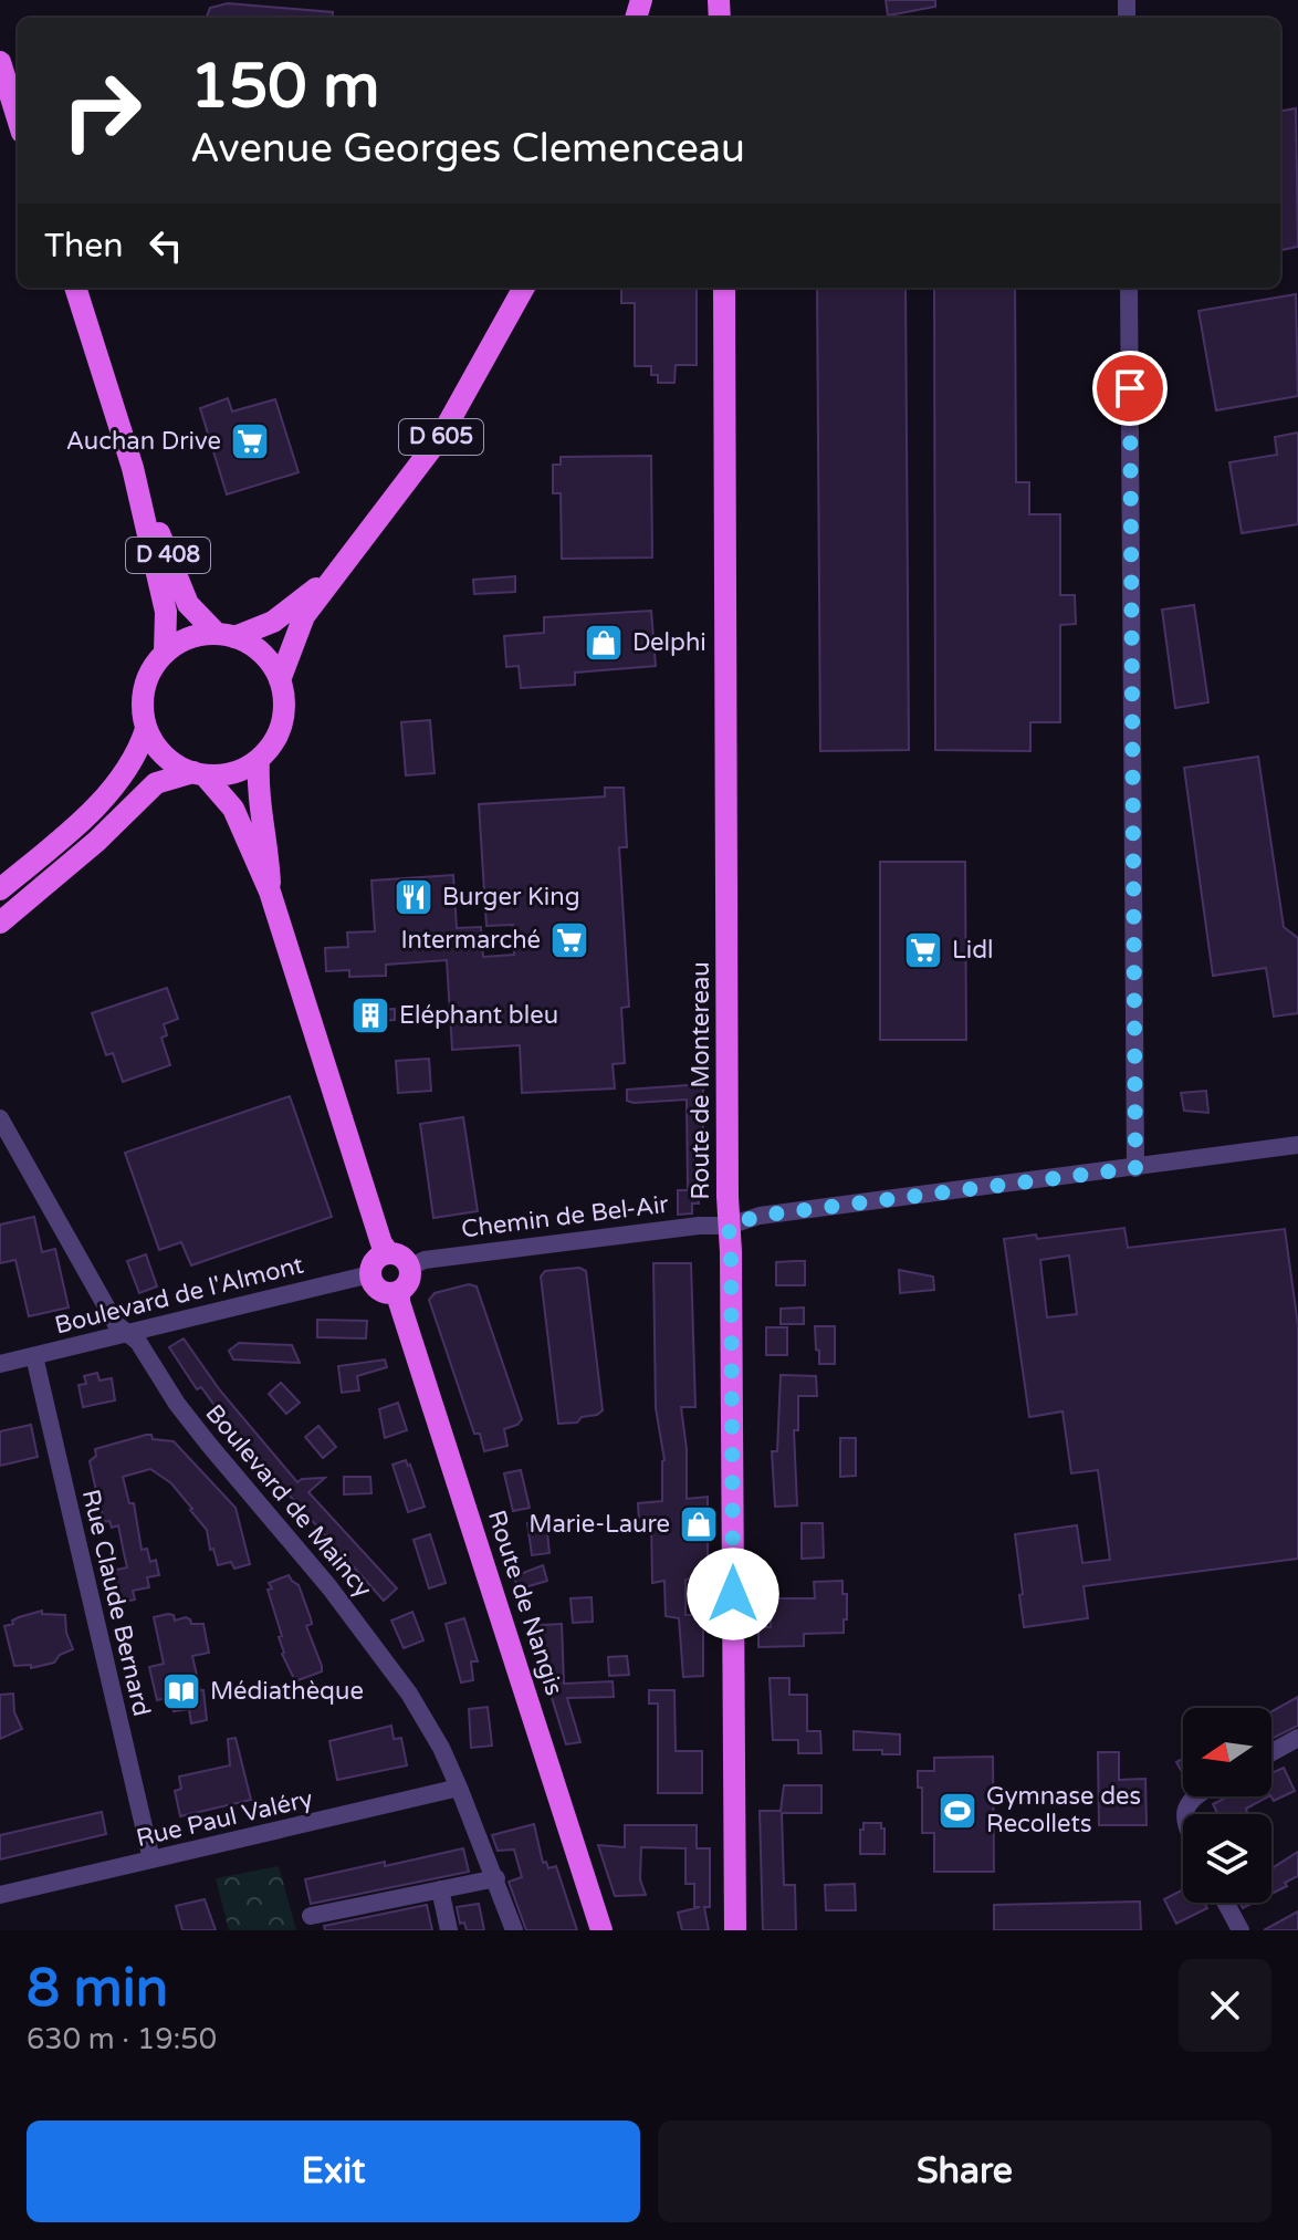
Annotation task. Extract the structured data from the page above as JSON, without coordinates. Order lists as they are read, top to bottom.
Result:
{
  "streets": {
    "main road": [
      "D 605",
      "D 408",
      "Route de Montereau",
      "Route de Nangis"
    ],
    "street": [
      "Chemin de Bel-Air",
      "Boulevard de l'Almont",
      "Boulevard de Maincy",
      "Rue Claude Bernard",
      "Rue Paul Valéry"
    ]
  },
  "crossings": [
    ["D 605", "D 408"],
    ["Route de Montereau", "Chemin de Bel-Air"],
    ["Chemin de Bel-Air", "Boulevard de l'Almont"],
    ["Chemin de Bel-Air", "Route de Nangis"],
    ["Boulevard de l'Almont", "Boulevard de Maincy"],
    ["Boulevard de l'Almont", "Rue Claude Bernard"],
    ["Boulevard de l'Almont", "Route de Nangis"],
    ["Boulevard de Maincy", "Rue Paul Valéry"],
    ["Rue Claude Bernard", "Rue Paul Valéry"]
  ],
  "places": {
    "supermarket": ["Auchan Drive", "Intermarché", "Lidl"],
    "shop": ["Delphi", "Marie-Laure"],
    "restaurant": ["Burger King"],
    "building": ["Eléphant bleu"],
    "library": ["Médiathèque"],
    "sports": ["Gymnase des Recollets"]
  },
  "north": "left",
  "page": {
    "turn": ["150 m", "Avenue Georges Clemenceau"],
    "then": "Then",
    "heading": ["8 min", "630 m · 19:50"],
    "buttons": ["Exit", "Share"]
  }
}
